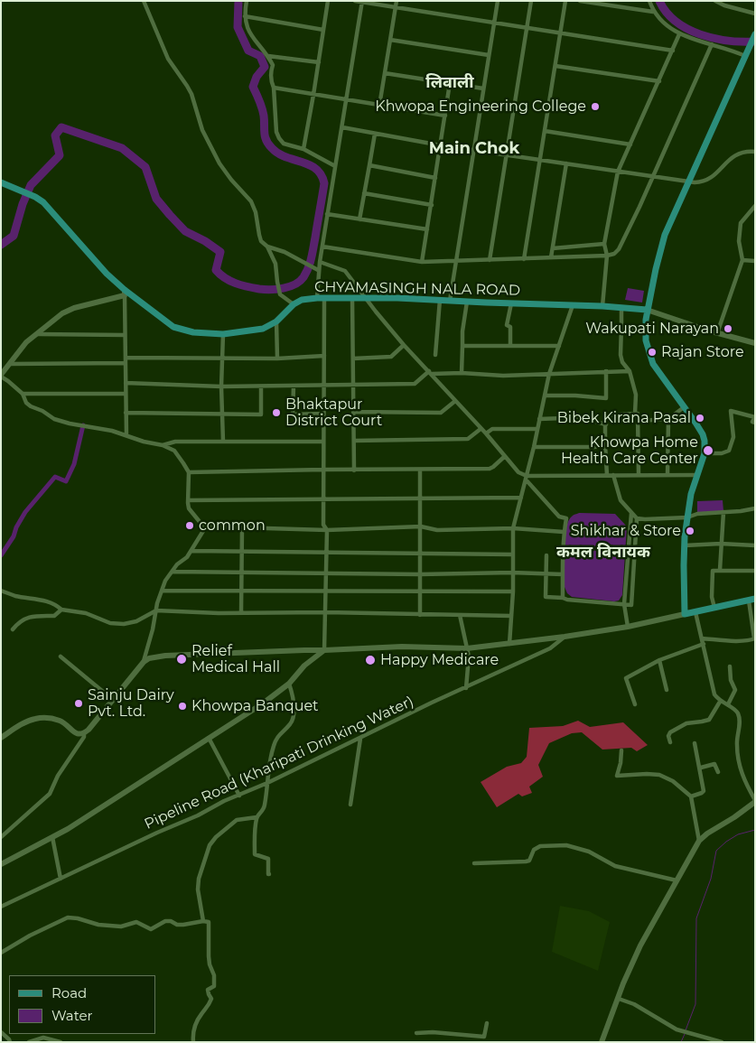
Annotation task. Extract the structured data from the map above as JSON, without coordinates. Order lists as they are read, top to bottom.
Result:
{
  "streets": {
    "main road": ["CHYAMASINGH NALA ROAD"],
    "street": ["Pipeline Road (Kharipati Drinking Water)"]
  },
  "districts": ["लिवाली", "Main Chok", "कमल विनायक"],
  "places": [
    "Khwopa Engineering College",
    "Wakupati Narayan",
    "Rajan Store",
    "Bhaktapur District Court",
    "Bibek Kirana Pasal",
    "Khowpa Home Health Care Center",
    "common",
    "Shikhar & Store",
    "Relief Medical Hall",
    "Happy Medicare",
    "Sainju Dairy Pvt. Ltd.",
    "Khowpa Banquet"
  ],
  "legend": ["Road", "Water"]
}
